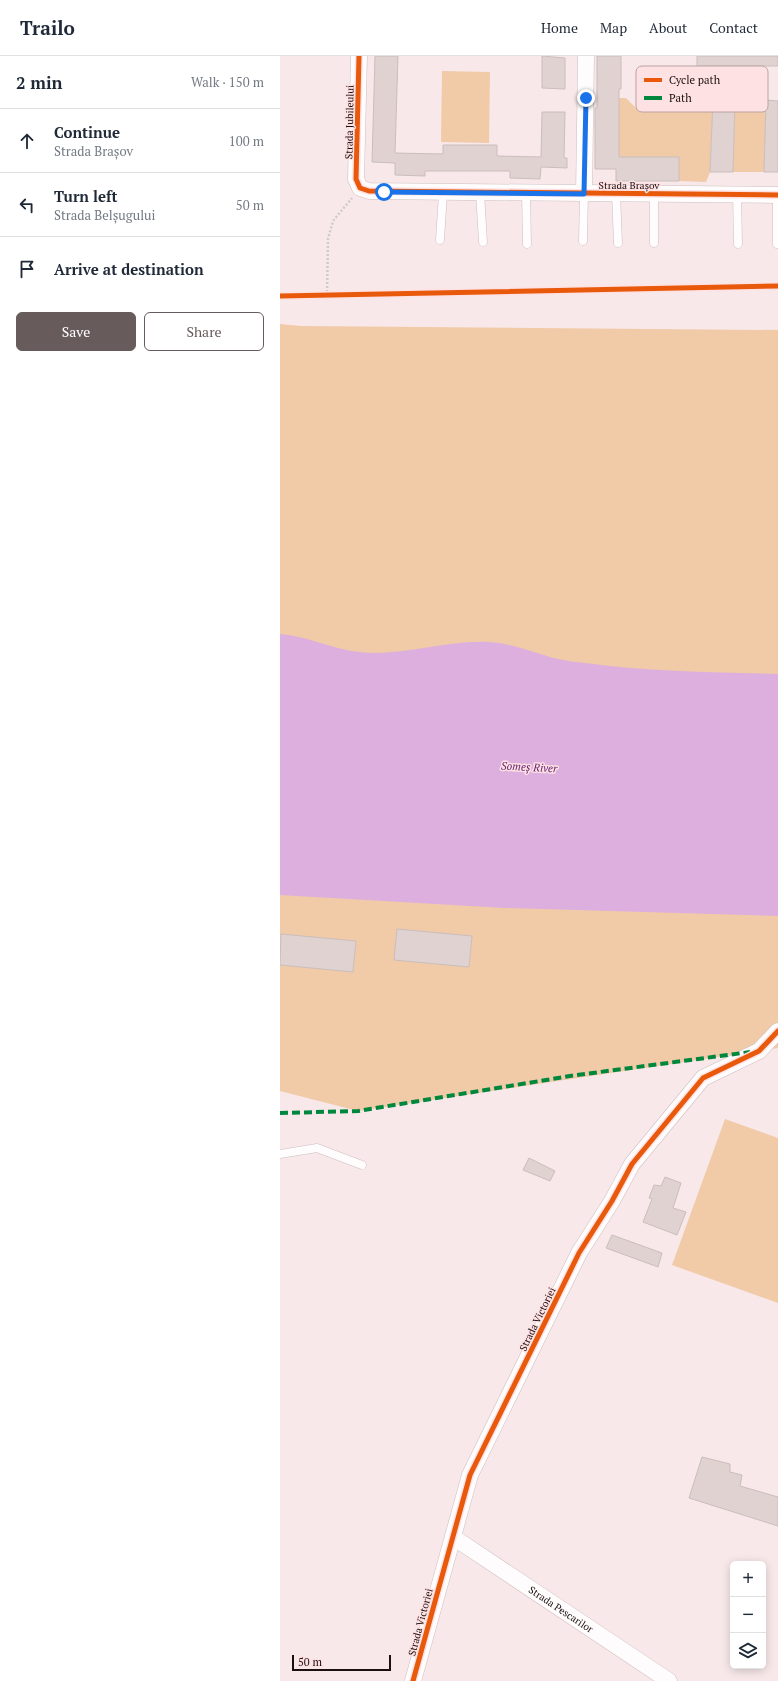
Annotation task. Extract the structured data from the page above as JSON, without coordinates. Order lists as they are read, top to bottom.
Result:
{
  "streets": {
    "street": [
      "Strada Jubileului",
      "Strada Brașov",
      "Strada Victoriei",
      "Strada Pescarilor"
    ]
  },
  "crossings": [
    ["Strada Jubileului", "Strada Brașov"],
    ["Strada Victoriei", "Strada Pescarilor"]
  ],
  "water": ["Someș River"],
  "legend": ["Cycle path", "Path"],
  "scale_bar": "50 m",
  "page": {
    "header": "Trailo",
    "nav": [
      "Home",
      "Map",
      "About",
      "Contact"
    ],
    "heading": ["2 min", "Walk · 150 m"],
    "list": [
      ["Continue", "Strada Brașov", "100 m"],
      ["Turn left", "Strada Belșugului", "50 m"],
      "Arrive at destination"
    ],
    "buttons": ["Save", "Share"],
    "map_buttons": ["+", "−"],
    "scale": "50 m"
  }
}
